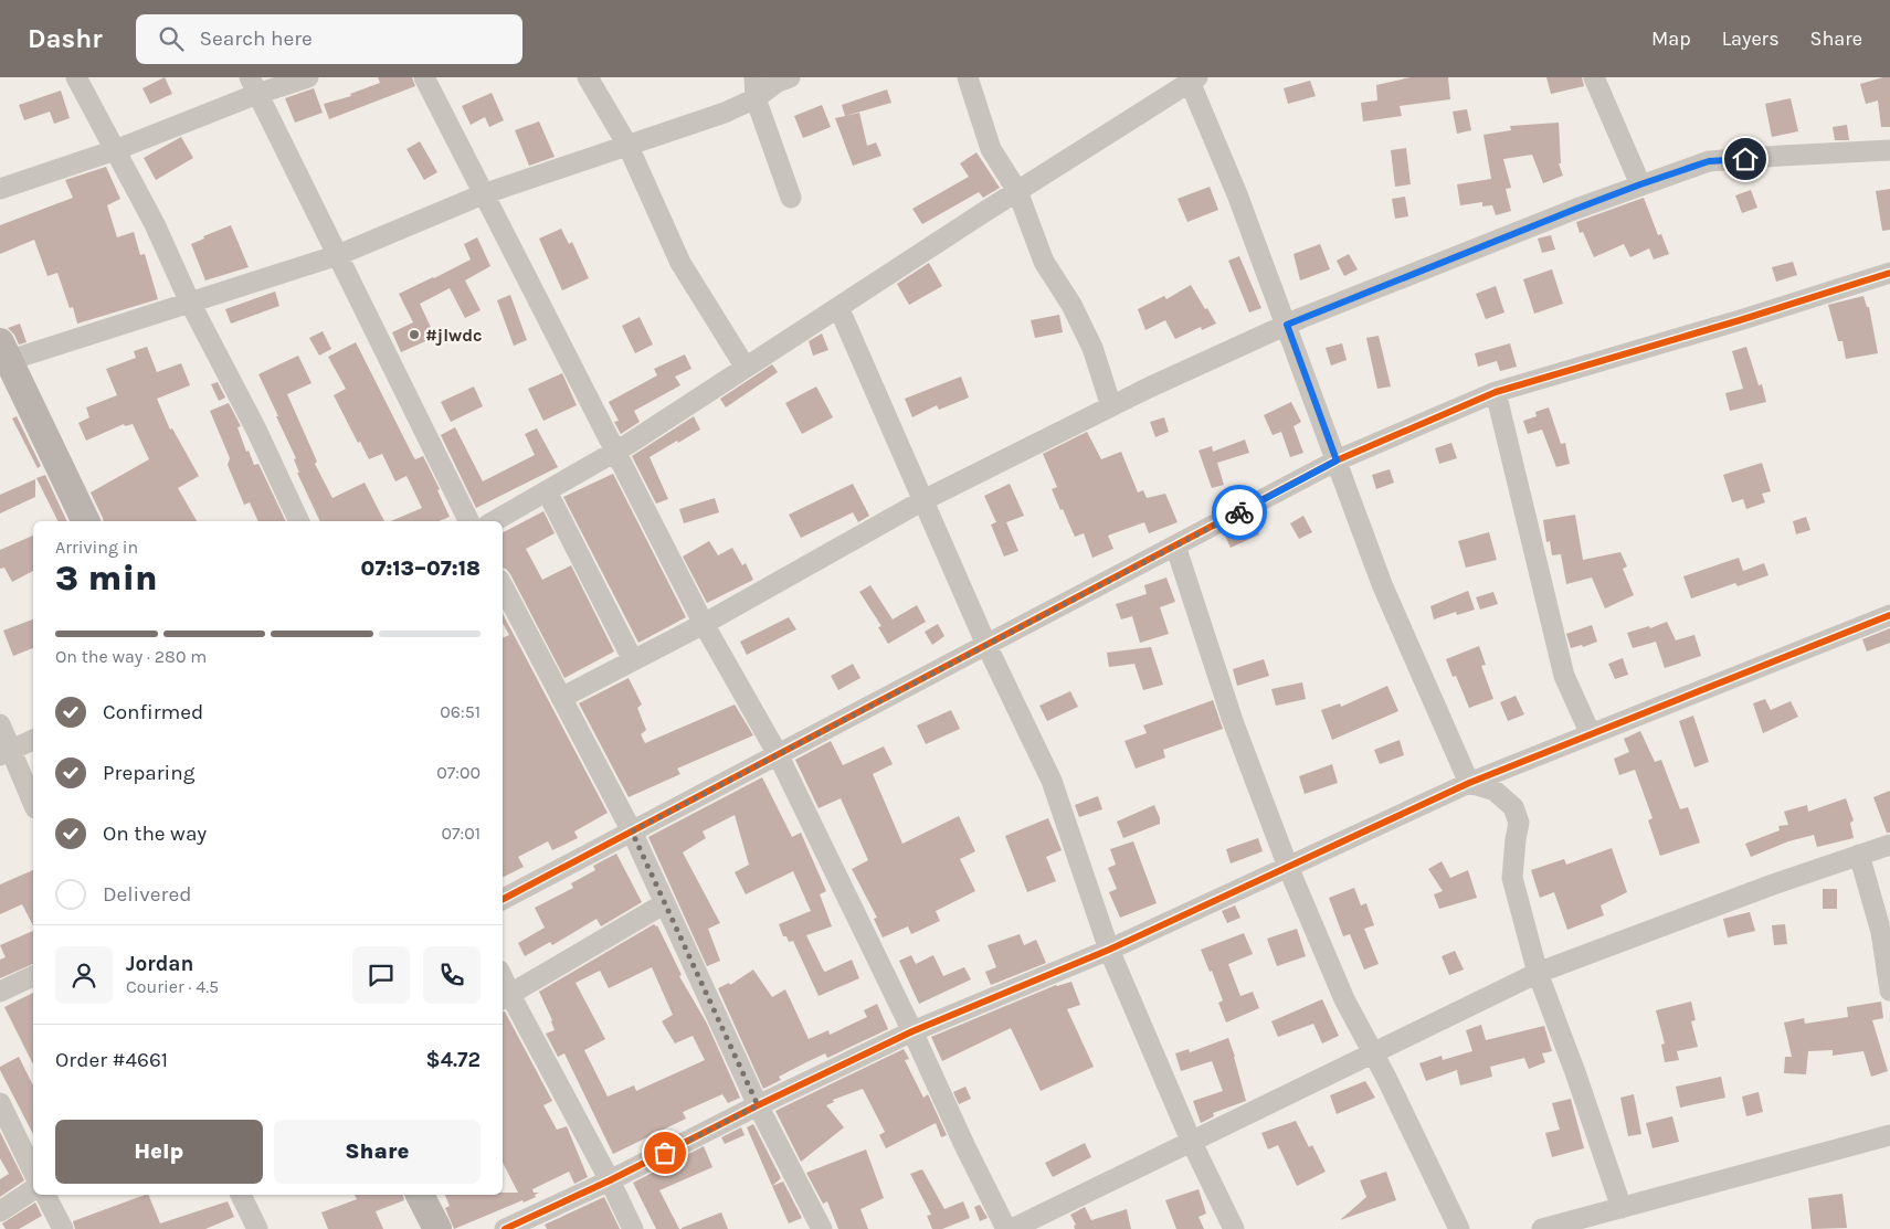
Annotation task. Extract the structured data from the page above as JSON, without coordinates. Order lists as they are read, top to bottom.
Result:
{
  "places": ["#jlwdc"],
  "page": {
    "header": "Dashr",
    "search": "Search here",
    "nav": ["Map", "Layers", "Share"],
    "heading": ["3 min", "Arriving in", "07:13–07:18"],
    "panel": [
      "Jordan",
      "Courier · 4.5",
      "Order #4661",
      "$4.72"
    ],
    "bar": "On the way · 280 m",
    "list": [
      ["Confirmed", "06:51"],
      ["Preparing", "07:00"],
      ["On the way", "07:01"],
      "Delivered"
    ],
    "buttons": ["Help", "Share"]
  }
}
